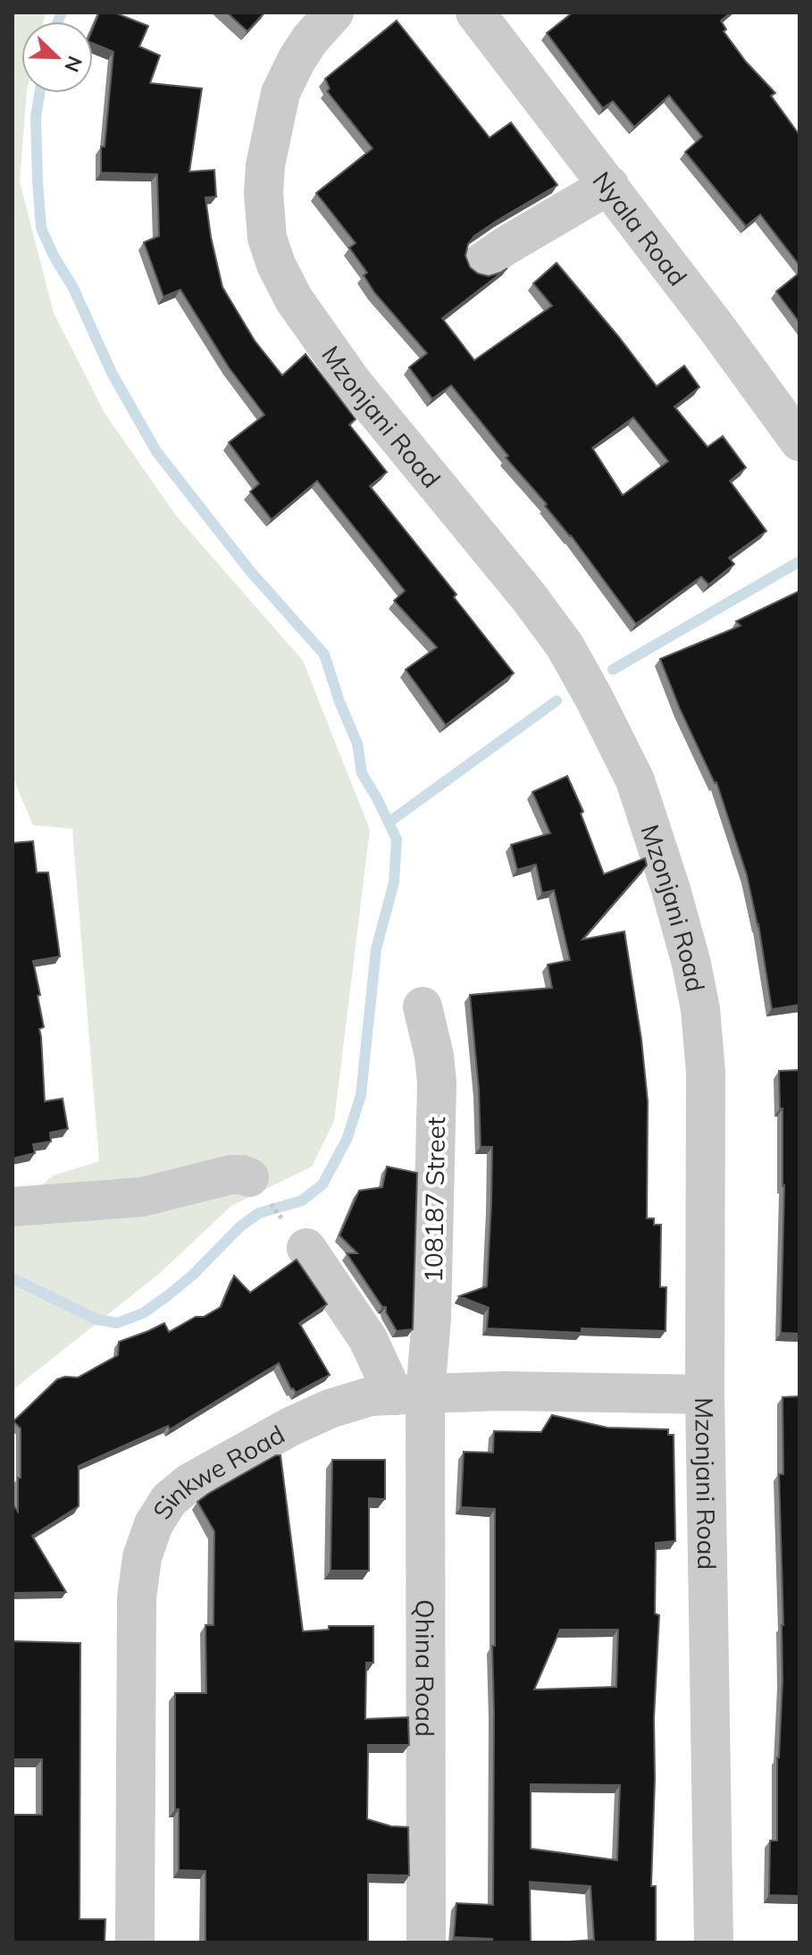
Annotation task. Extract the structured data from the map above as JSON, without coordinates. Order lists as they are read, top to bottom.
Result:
{
  "streets": {
    "street": [
      "Nyala Road",
      "Mzonjani Road",
      "108187 Street",
      "Sinkwe Road",
      "Qhina Road"
    ]
  },
  "crossings": [
    ["Mzonjani Road", "Sinkwe Road"],
    ["108187 Street", "Sinkwe Road"],
    ["108187 Street", "Qhina Road"],
    ["Sinkwe Road", "Qhina Road"]
  ],
  "north": "bottom right"
}
